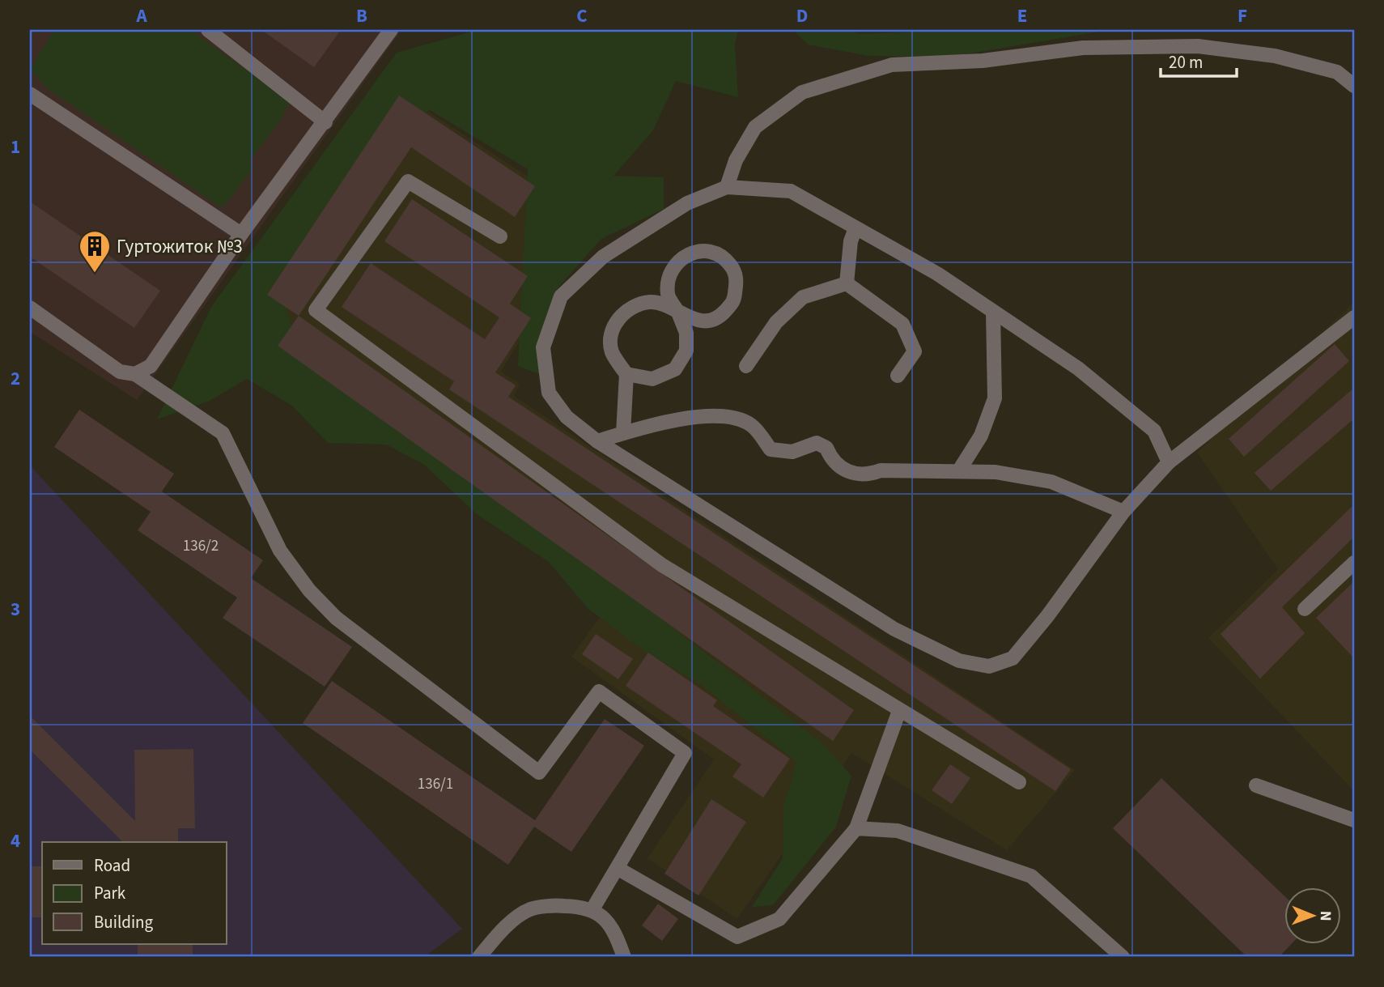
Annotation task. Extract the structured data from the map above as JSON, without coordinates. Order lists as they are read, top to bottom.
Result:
{
  "places": {
    "building": ["Гуртожиток №3"]
  },
  "house_numbers": ["136/2", "136/1"],
  "legend": ["Road", "Park", "Building"],
  "scale_bar": "20 m",
  "north": "right",
  "grid": {
    "columns": [
      "A",
      "B",
      "C",
      "D",
      "E",
      "F"
    ],
    "rows": [
      "1",
      "2",
      "3",
      "4"
    ]
  }
}
